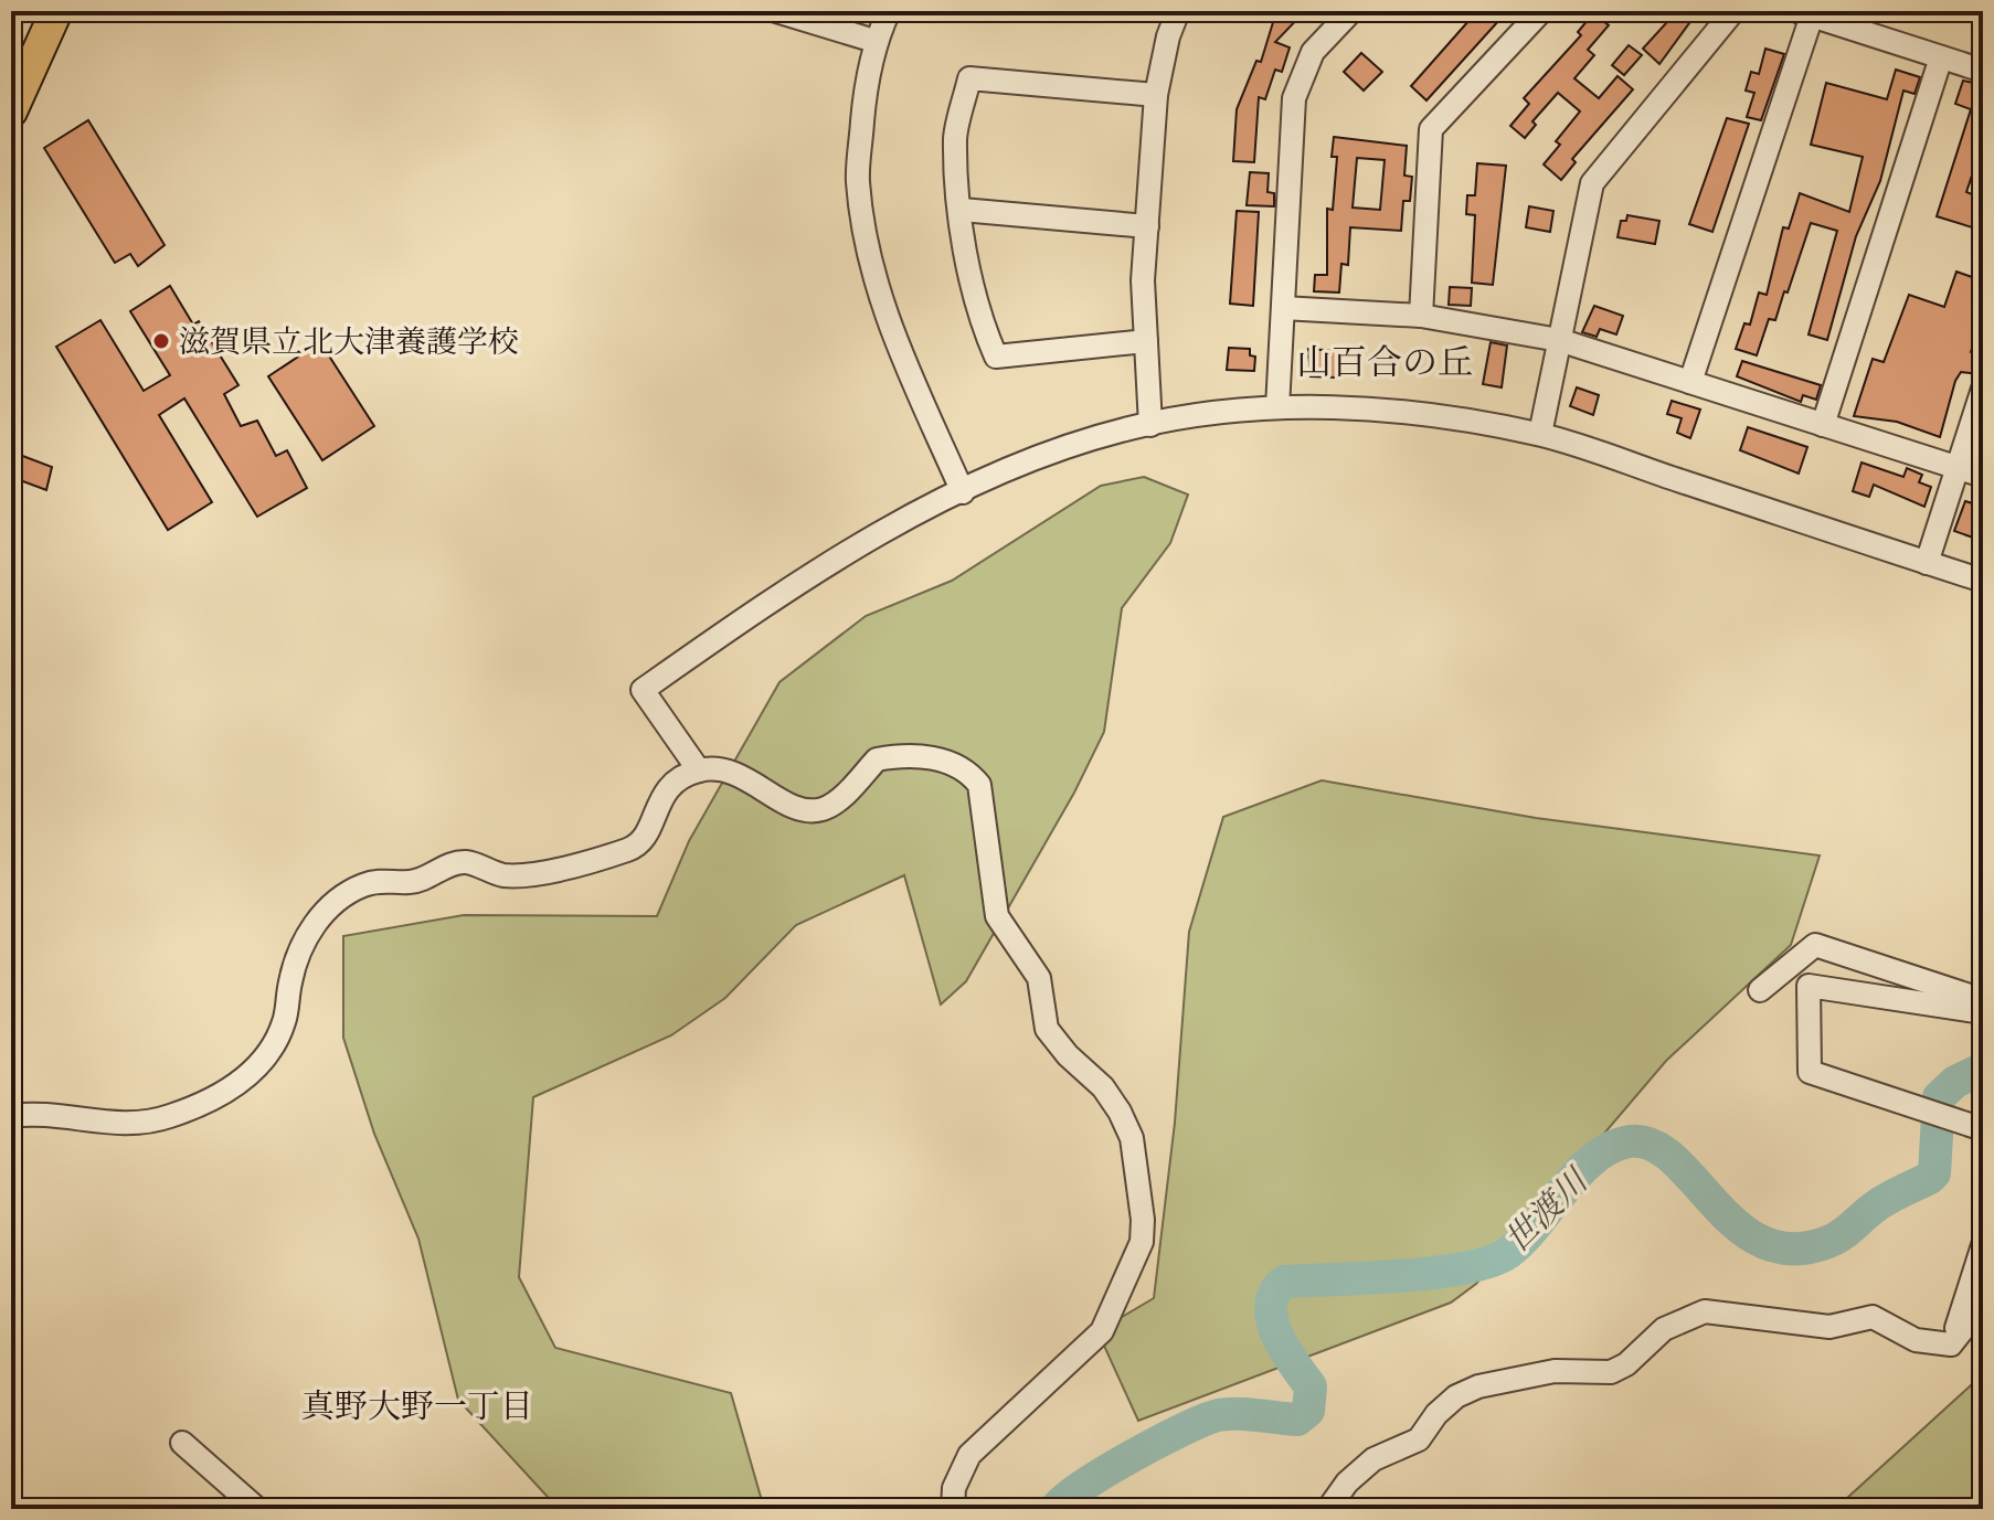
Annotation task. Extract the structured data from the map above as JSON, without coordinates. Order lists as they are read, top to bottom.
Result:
{
  "districts": ["山百合の丘", "真野大野一丁目"],
  "water": ["世渡川"],
  "places": ["滋賀県立北大津養護学校"]
}
